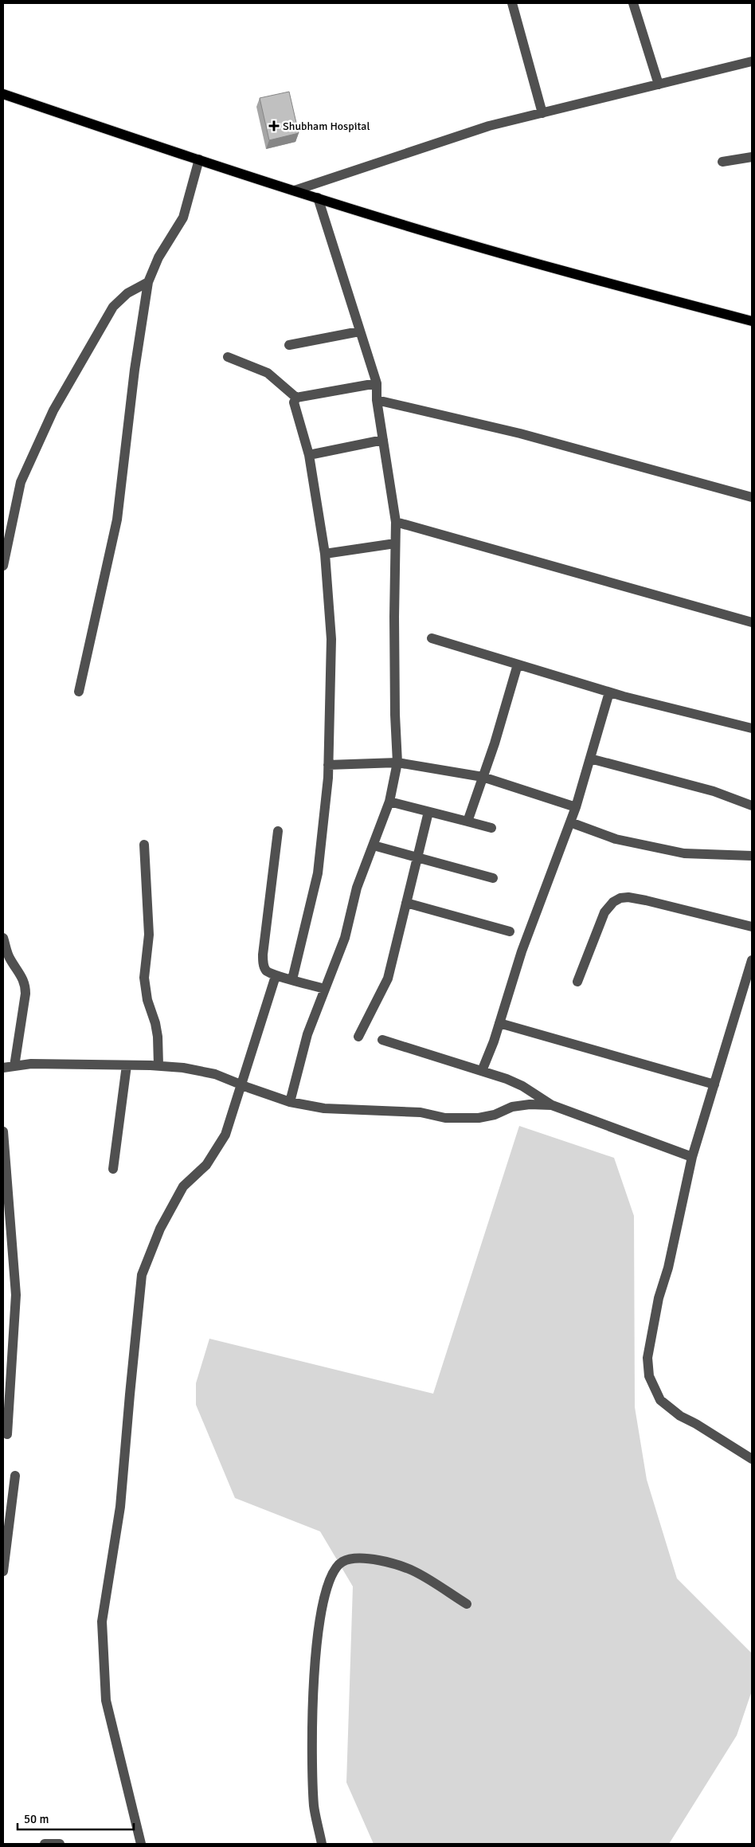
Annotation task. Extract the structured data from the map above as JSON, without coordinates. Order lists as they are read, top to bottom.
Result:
{
  "places": {
    "health": ["Shubham Hospital"]
  },
  "scale_bar": "50 m"
}
